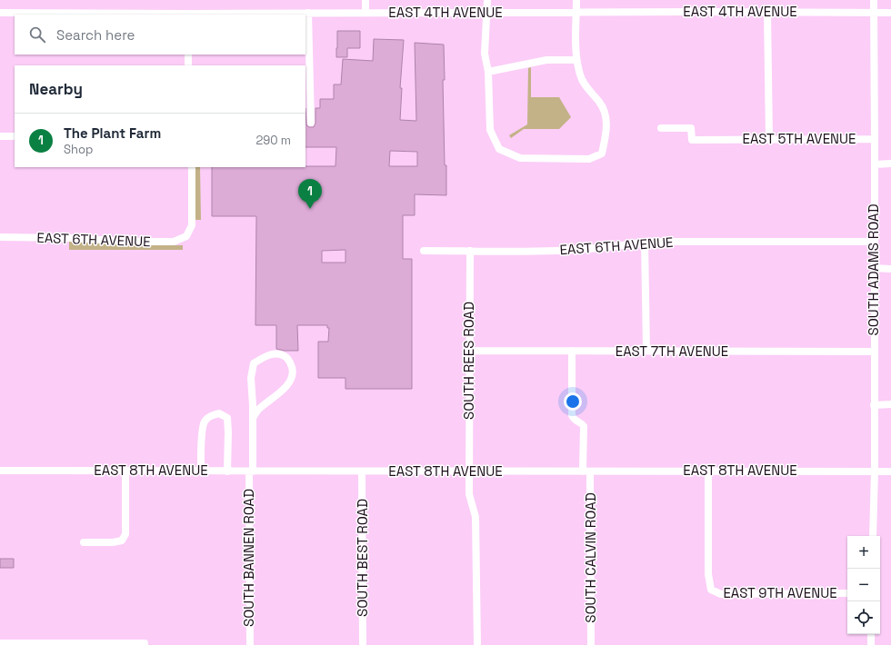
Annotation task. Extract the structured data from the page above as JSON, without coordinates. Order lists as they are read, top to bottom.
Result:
{
  "streets": {
    "street": [
      "EAST 4TH AVENUE",
      "EAST 5TH AVENUE",
      "EAST 6TH AVENUE",
      "SOUTH ADAMS ROAD",
      "EAST 7TH AVENUE",
      "SOUTH REES ROAD",
      "EAST 8TH AVENUE",
      "SOUTH BANNEN ROAD",
      "SOUTH BEST ROAD",
      "SOUTH CALVIN ROAD",
      "EAST 9TH AVENUE"
    ]
  },
  "crossings": [
    ["EAST 4TH AVENUE", "SOUTH ADAMS ROAD"],
    ["EAST 5TH AVENUE", "SOUTH ADAMS ROAD"],
    ["EAST 6TH AVENUE", "SOUTH ADAMS ROAD"],
    ["EAST 6TH AVENUE", "SOUTH REES ROAD"],
    ["SOUTH ADAMS ROAD", "EAST 7TH AVENUE"],
    ["SOUTH ADAMS ROAD", "EAST 8TH AVENUE"],
    ["EAST 7TH AVENUE", "SOUTH REES ROAD"],
    ["EAST 7TH AVENUE", "SOUTH CALVIN ROAD"],
    ["SOUTH REES ROAD", "EAST 8TH AVENUE"],
    ["EAST 8TH AVENUE", "SOUTH BANNEN ROAD"],
    ["EAST 8TH AVENUE", "SOUTH BEST ROAD"],
    ["EAST 8TH AVENUE", "SOUTH CALVIN ROAD"],
    ["EAST 8TH AVENUE", "EAST 9TH AVENUE"]
  ],
  "page": {
    "search": "Search here",
    "heading": "Nearby",
    "list": [
      {
        "mark": "1",
        "name": "The Plant Farm",
        "note": "Shop",
        "value": "290 m"
      }
    ],
    "pins": "1",
    "map_buttons": ["+", "−"]
  }
}
